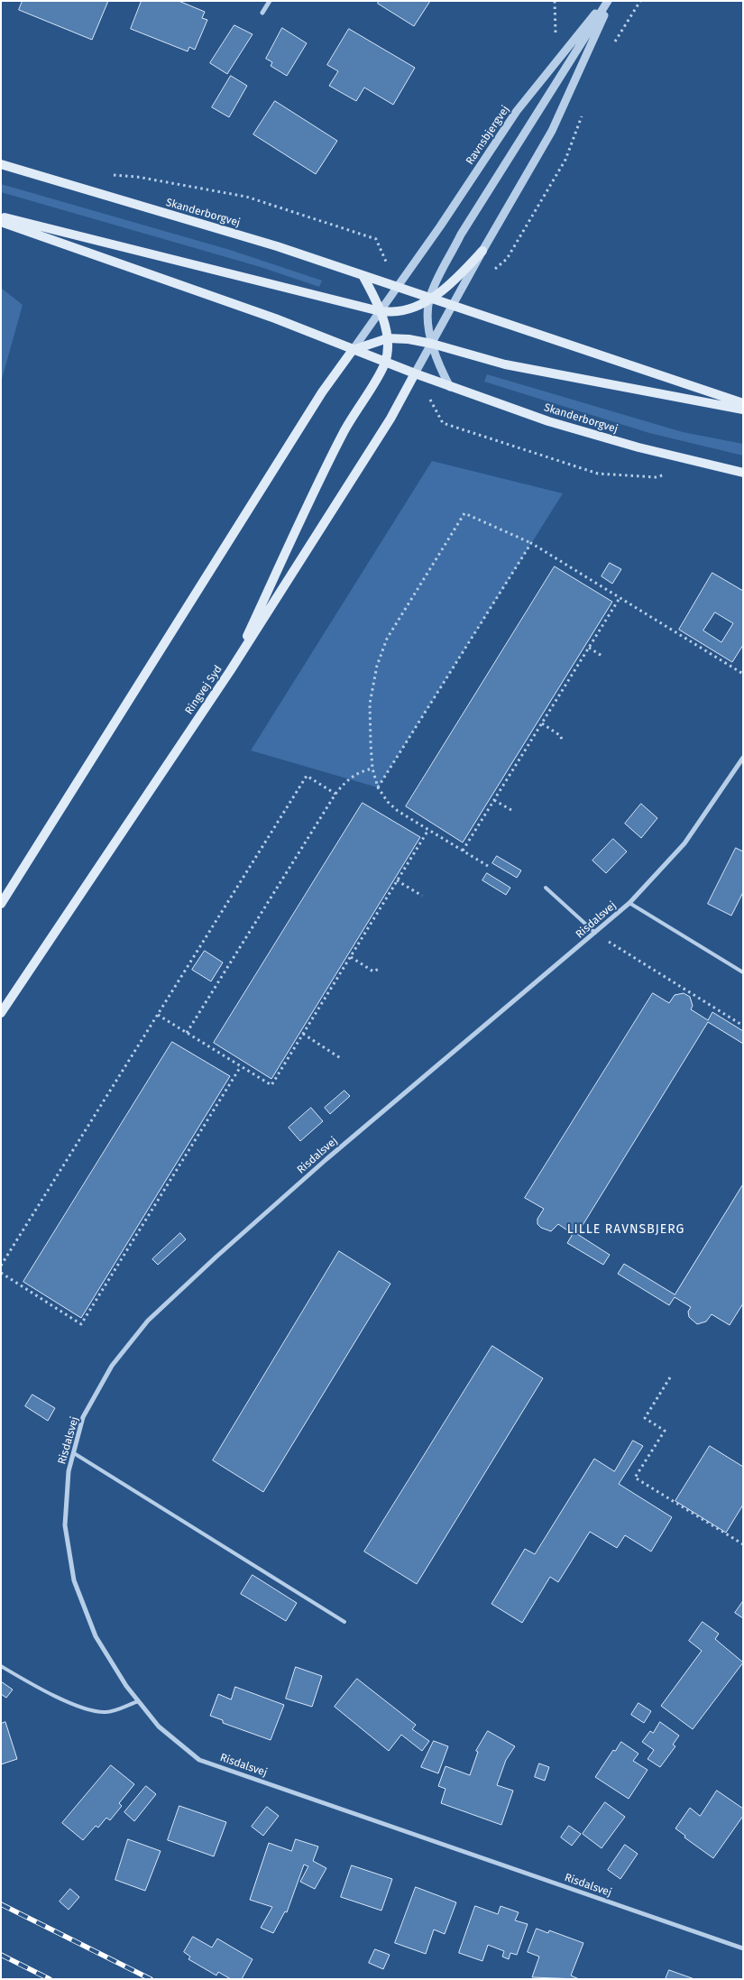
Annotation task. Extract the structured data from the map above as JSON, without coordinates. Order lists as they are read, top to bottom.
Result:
{
  "streets": {
    "main road": ["Skanderborgvej", "Ringvej Syd"],
    "street": ["Ravnsbjergvej", "Risdalsvej"]
  },
  "crossings": [
    ["Ravnsbjergvej", "Skanderborgvej"],
    ["Skanderborgvej", "Ringvej Syd"]
  ],
  "districts": ["LILLE RAVNSBJERG"]
}
